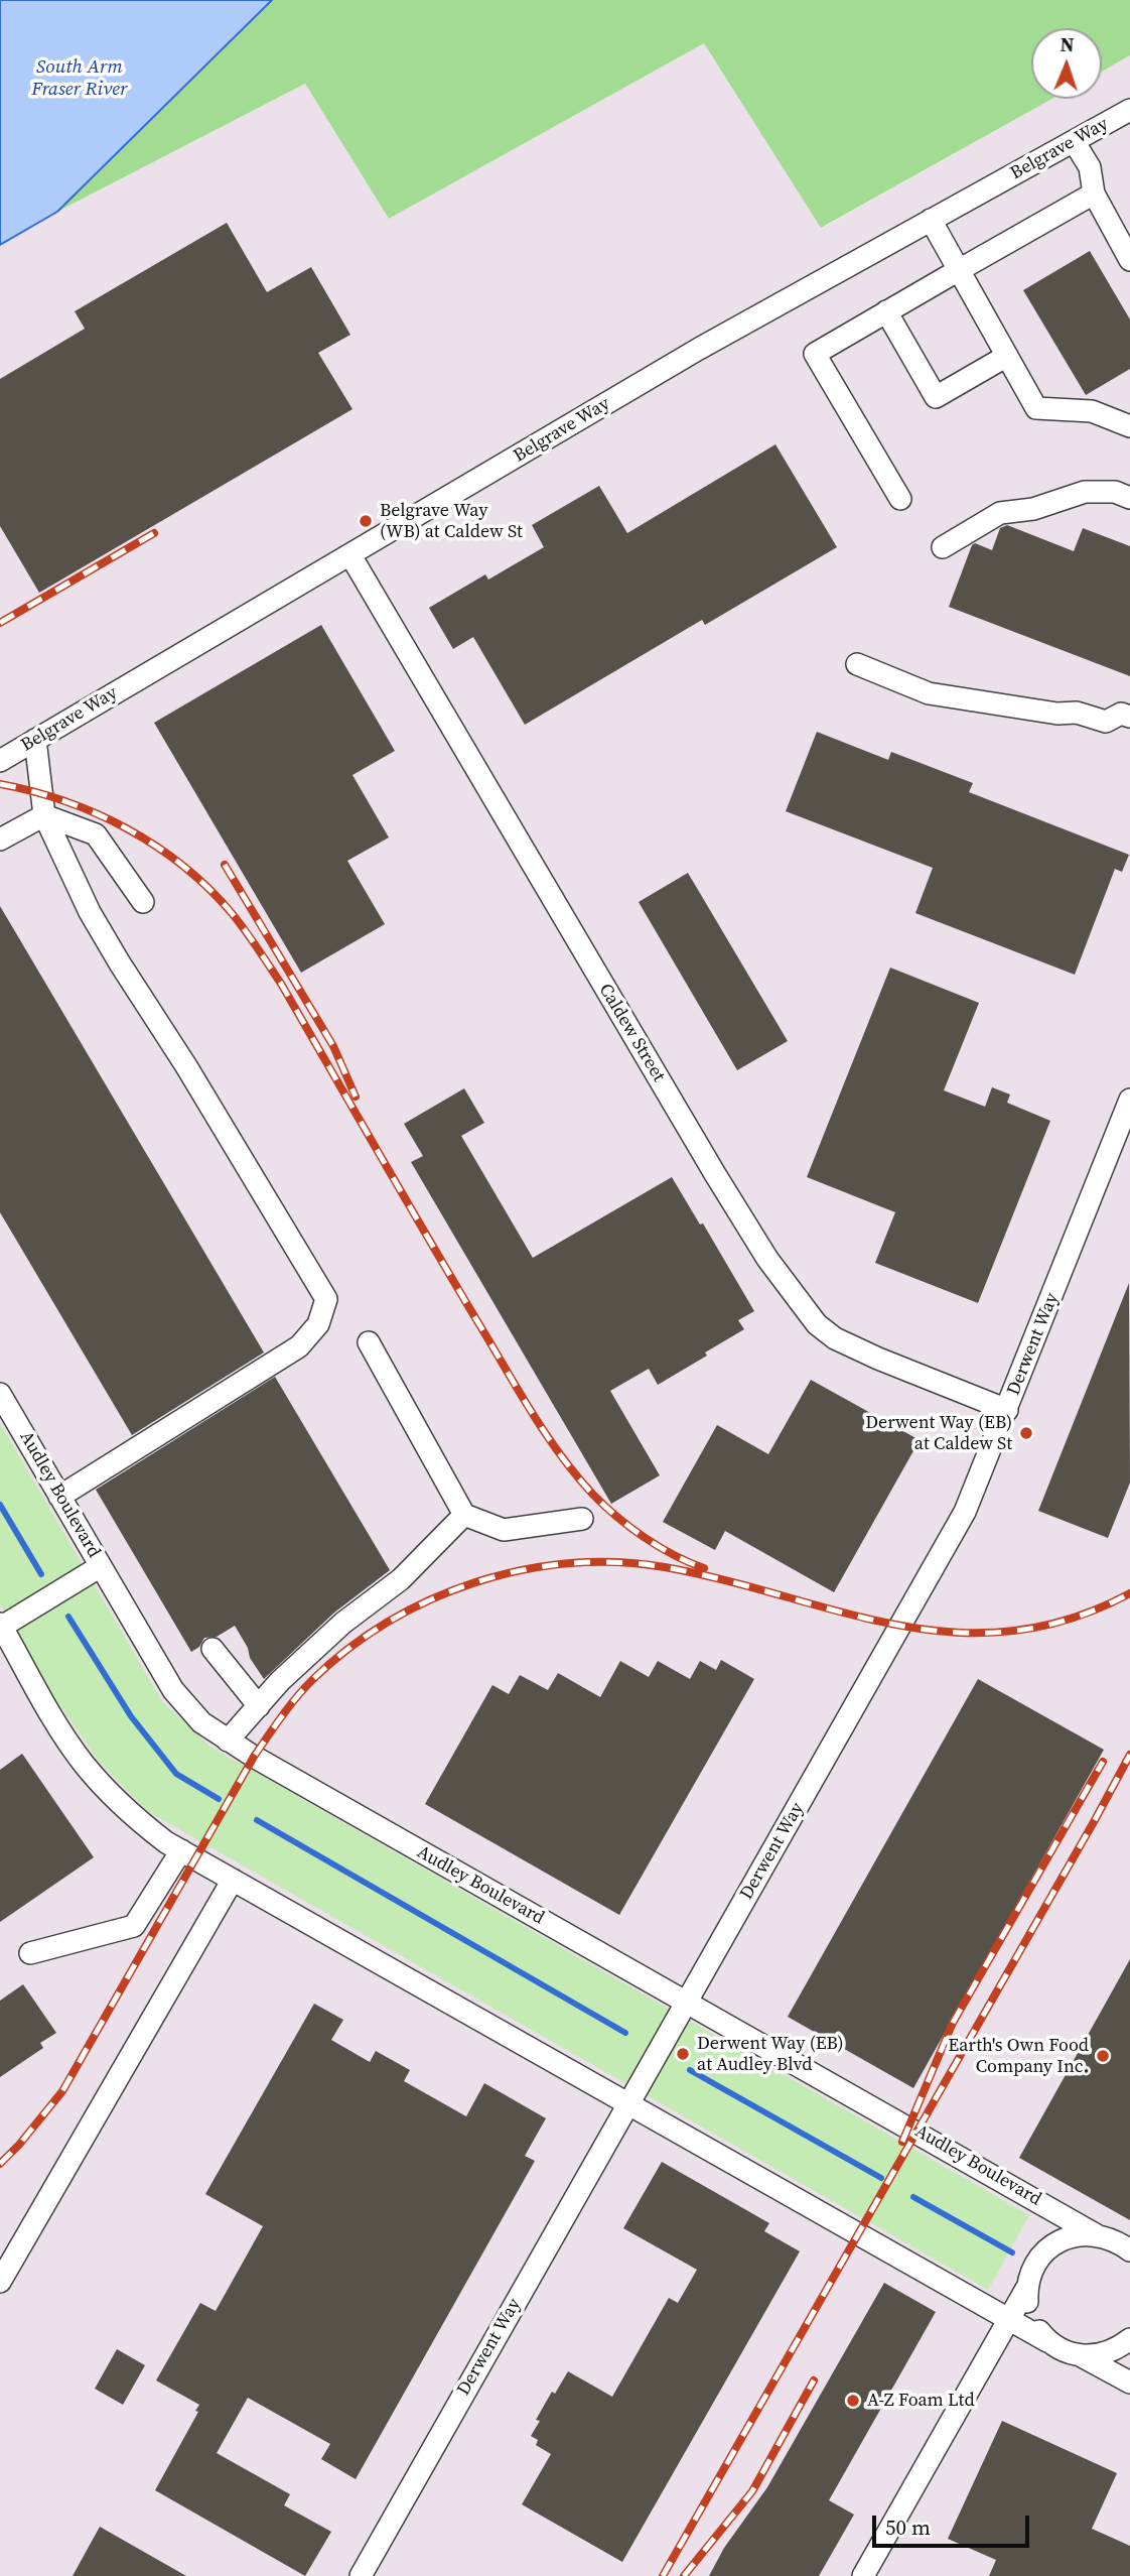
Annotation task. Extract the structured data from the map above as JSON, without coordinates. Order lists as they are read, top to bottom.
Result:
{
  "streets": {
    "street": [
      "Belgrave Way",
      "Caldew Street",
      "Derwent Way",
      "Audley Boulevard"
    ]
  },
  "crossings": [
    ["Belgrave Way", "Caldew Street"],
    ["Caldew Street", "Derwent Way"],
    ["Derwent Way", "Audley Boulevard"]
  ],
  "water": ["South Arm Fraser River"],
  "places": [
    "Belgrave Way (WB) at Caldew St",
    "Derwent Way (EB) at Caldew St",
    "Derwent Way (EB) at Audley Blvd",
    "Earth's Own Food Company Inc.",
    "A-Z Foam Ltd"
  ],
  "scale_bar": "50 m",
  "north": "top"
}
